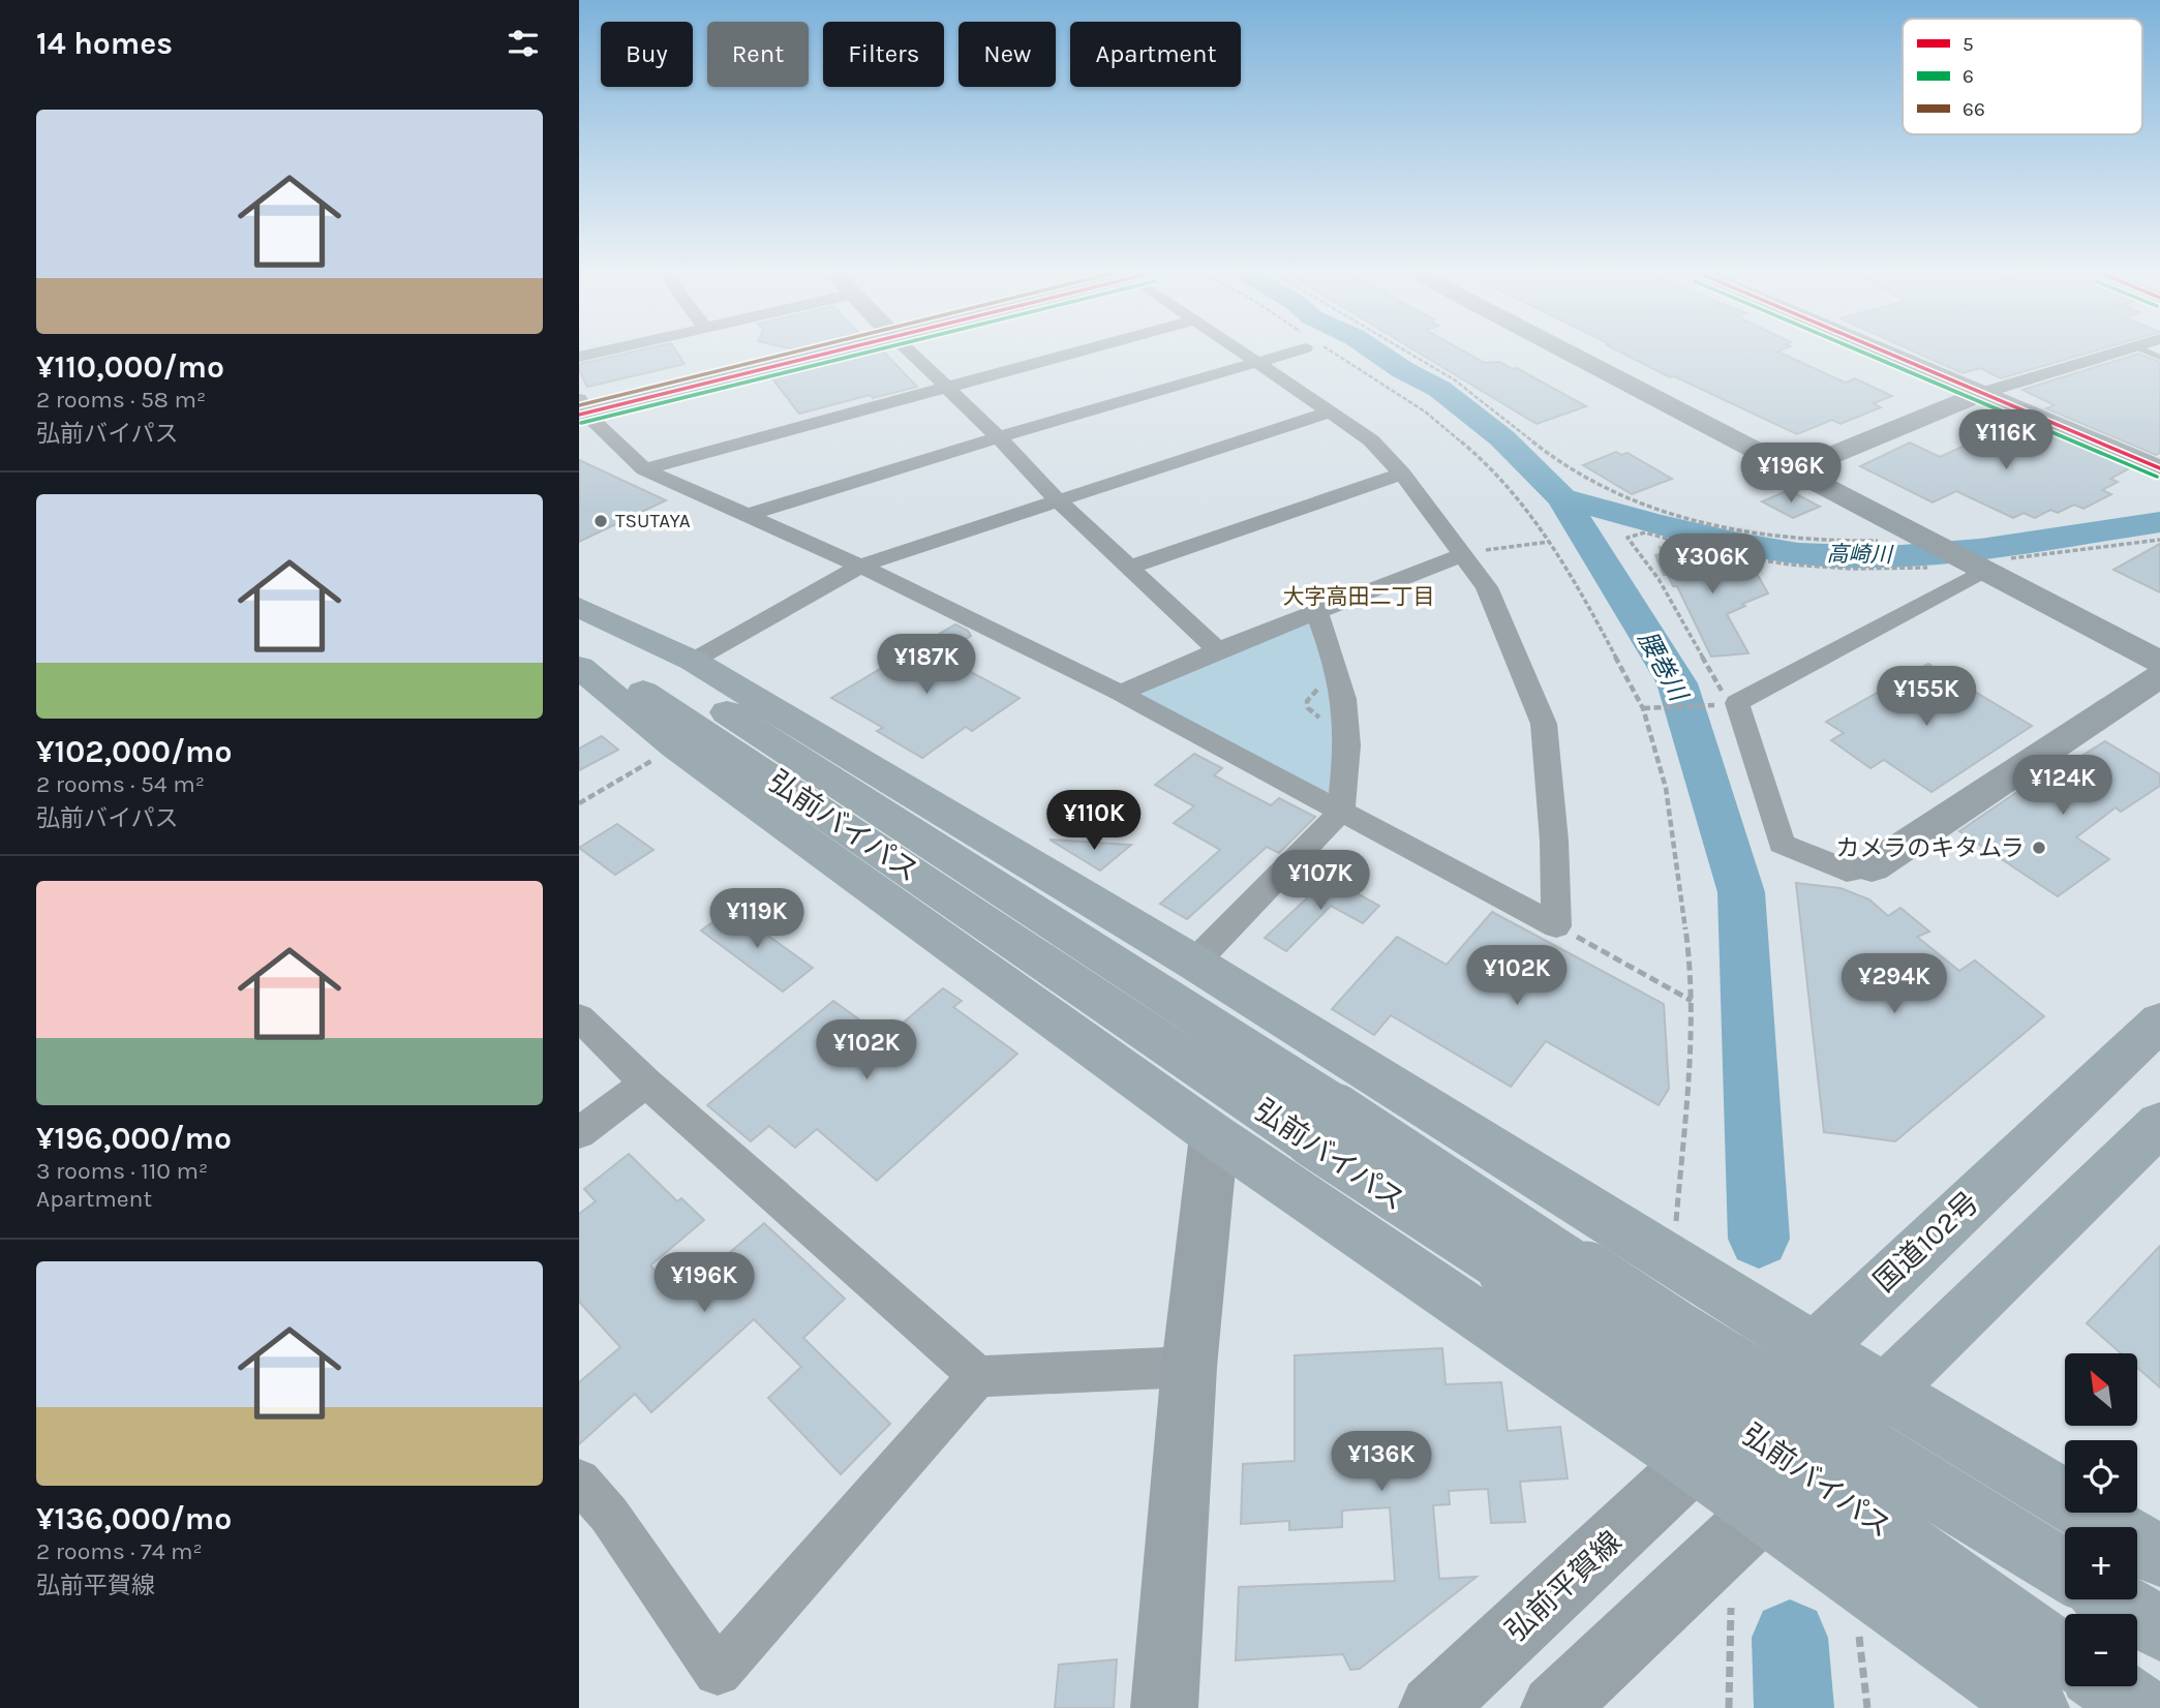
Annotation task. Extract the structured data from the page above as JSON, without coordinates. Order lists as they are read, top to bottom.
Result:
{
  "streets": {
    "highway": ["弘前バイパス", "国道102号"],
    "street": ["弘前平賀線"]
  },
  "crossings": [
    ["国道102号", "弘前平賀線"]
  ],
  "districts": ["大字高田二丁目"],
  "water": ["高崎川", "腰巻川"],
  "places": ["TSUTAYA", "カメラのキタムラ"],
  "lines": ["transit line 5", "transit line 6", "transit line 66"],
  "legend": ["5", "6", "66"],
  "north": "top left",
  "page": {
    "heading": "14 homes",
    "chip": [
      "Buy",
      "Rent",
      "Filters",
      "New",
      "Apartment"
    ],
    "list": [
      {
        "name": "¥110,000/mo",
        "note": "2 rooms · 58 m² · 弘前バイパス"
      },
      {
        "name": "¥102,000/mo",
        "note": "2 rooms · 54 m² · 弘前バイパス"
      },
      {
        "name": "¥196,000/mo",
        "note": "3 rooms · 110 m² · Apartment"
      },
      {
        "name": "¥136,000/mo",
        "note": "2 rooms · 74 m² · 弘前平賀線"
      }
    ],
    "price": [
      "¥116K",
      "¥196K",
      "¥306K",
      "¥187K",
      "¥155K",
      "¥124K",
      "¥110K",
      "¥107K",
      "¥119K",
      "¥102K",
      "¥294K",
      "¥102K",
      "¥196K",
      "¥136K"
    ],
    "map_buttons": ["+", "−"]
  }
}
